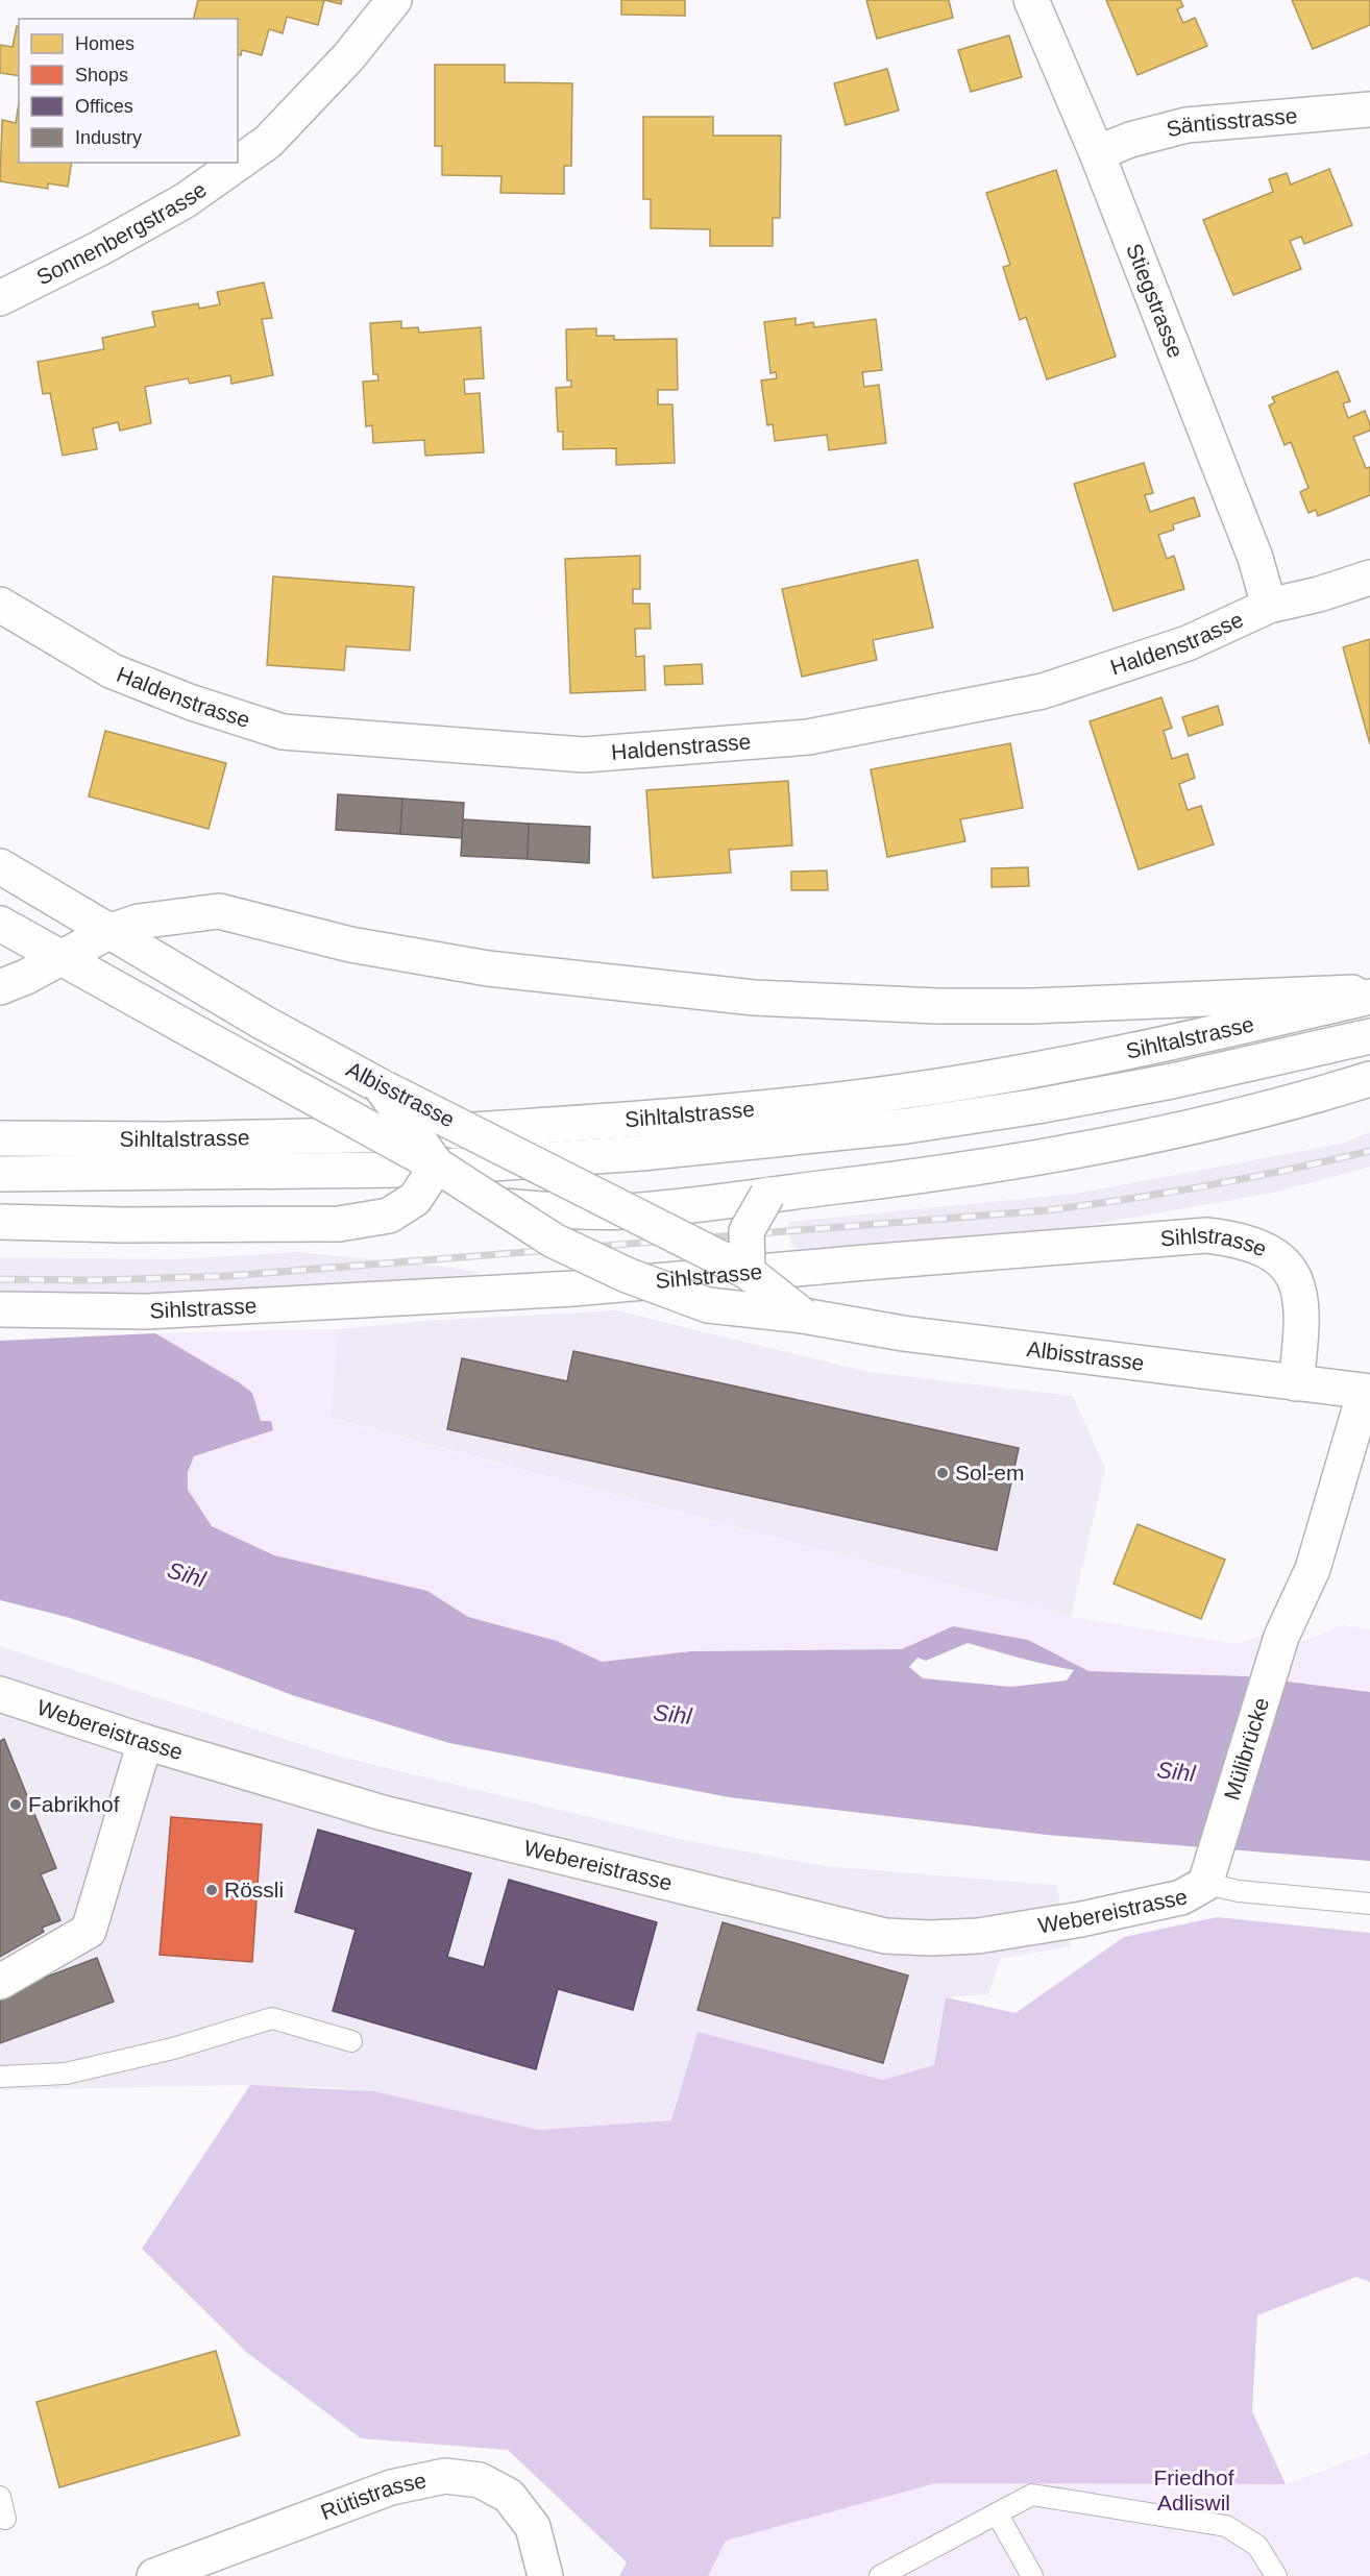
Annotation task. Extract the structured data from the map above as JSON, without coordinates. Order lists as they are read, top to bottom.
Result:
{
  "streets": {
    "main road": [
      "Säntisstrasse",
      "Sonnenbergstrasse",
      "Stiegstrasse",
      "Haldenstrasse",
      "Sihltalstrasse",
      "Albisstrasse",
      "Sihlstrasse",
      "Webereistrasse",
      "Mülibrücke",
      "Rütistrasse"
    ]
  },
  "crossings": [
    ["Säntisstrasse", "Stiegstrasse"],
    ["Stiegstrasse", "Haldenstrasse"],
    ["Albisstrasse", "Sihlstrasse"],
    ["Albisstrasse", "Mülibrücke"],
    ["Webereistrasse", "Mülibrücke"]
  ],
  "water": ["Sihl"],
  "parks": ["Friedhof Adliswil"],
  "places": ["Sol-em", "Fabrikhof", "Rössli"],
  "legend": [
    "Homes",
    "Shops",
    "Offices",
    "Industry"
  ]
}
